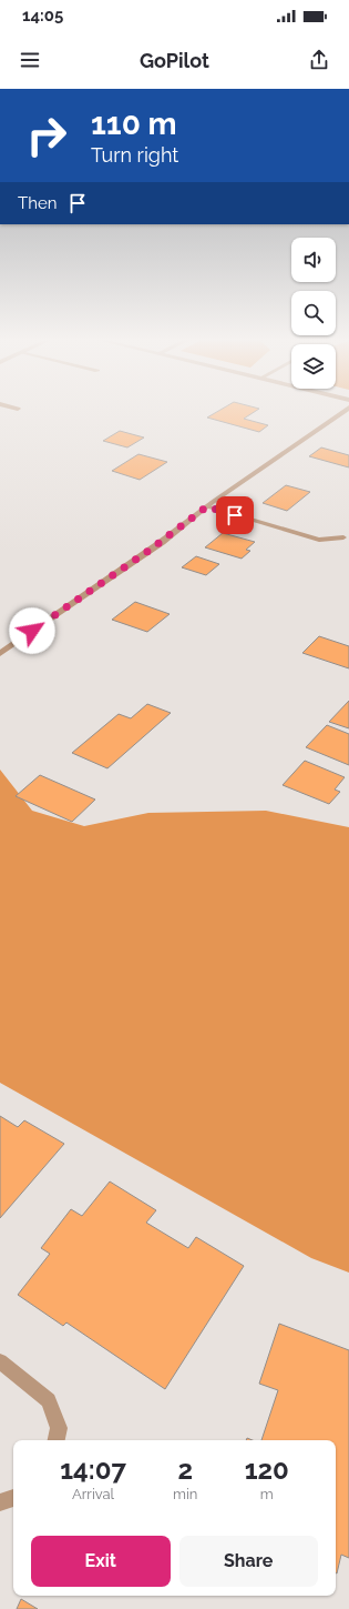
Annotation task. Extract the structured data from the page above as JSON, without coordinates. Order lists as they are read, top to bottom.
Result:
{
  "page": {
    "status": "14:05",
    "header": "GoPilot",
    "turn": ["110 m", "Turn right"],
    "then": "Then",
    "eta": [
      "14:07",
      "Arrival",
      "2",
      "min",
      "120",
      "m"
    ],
    "buttons": ["Exit", "Share"]
  }
}
